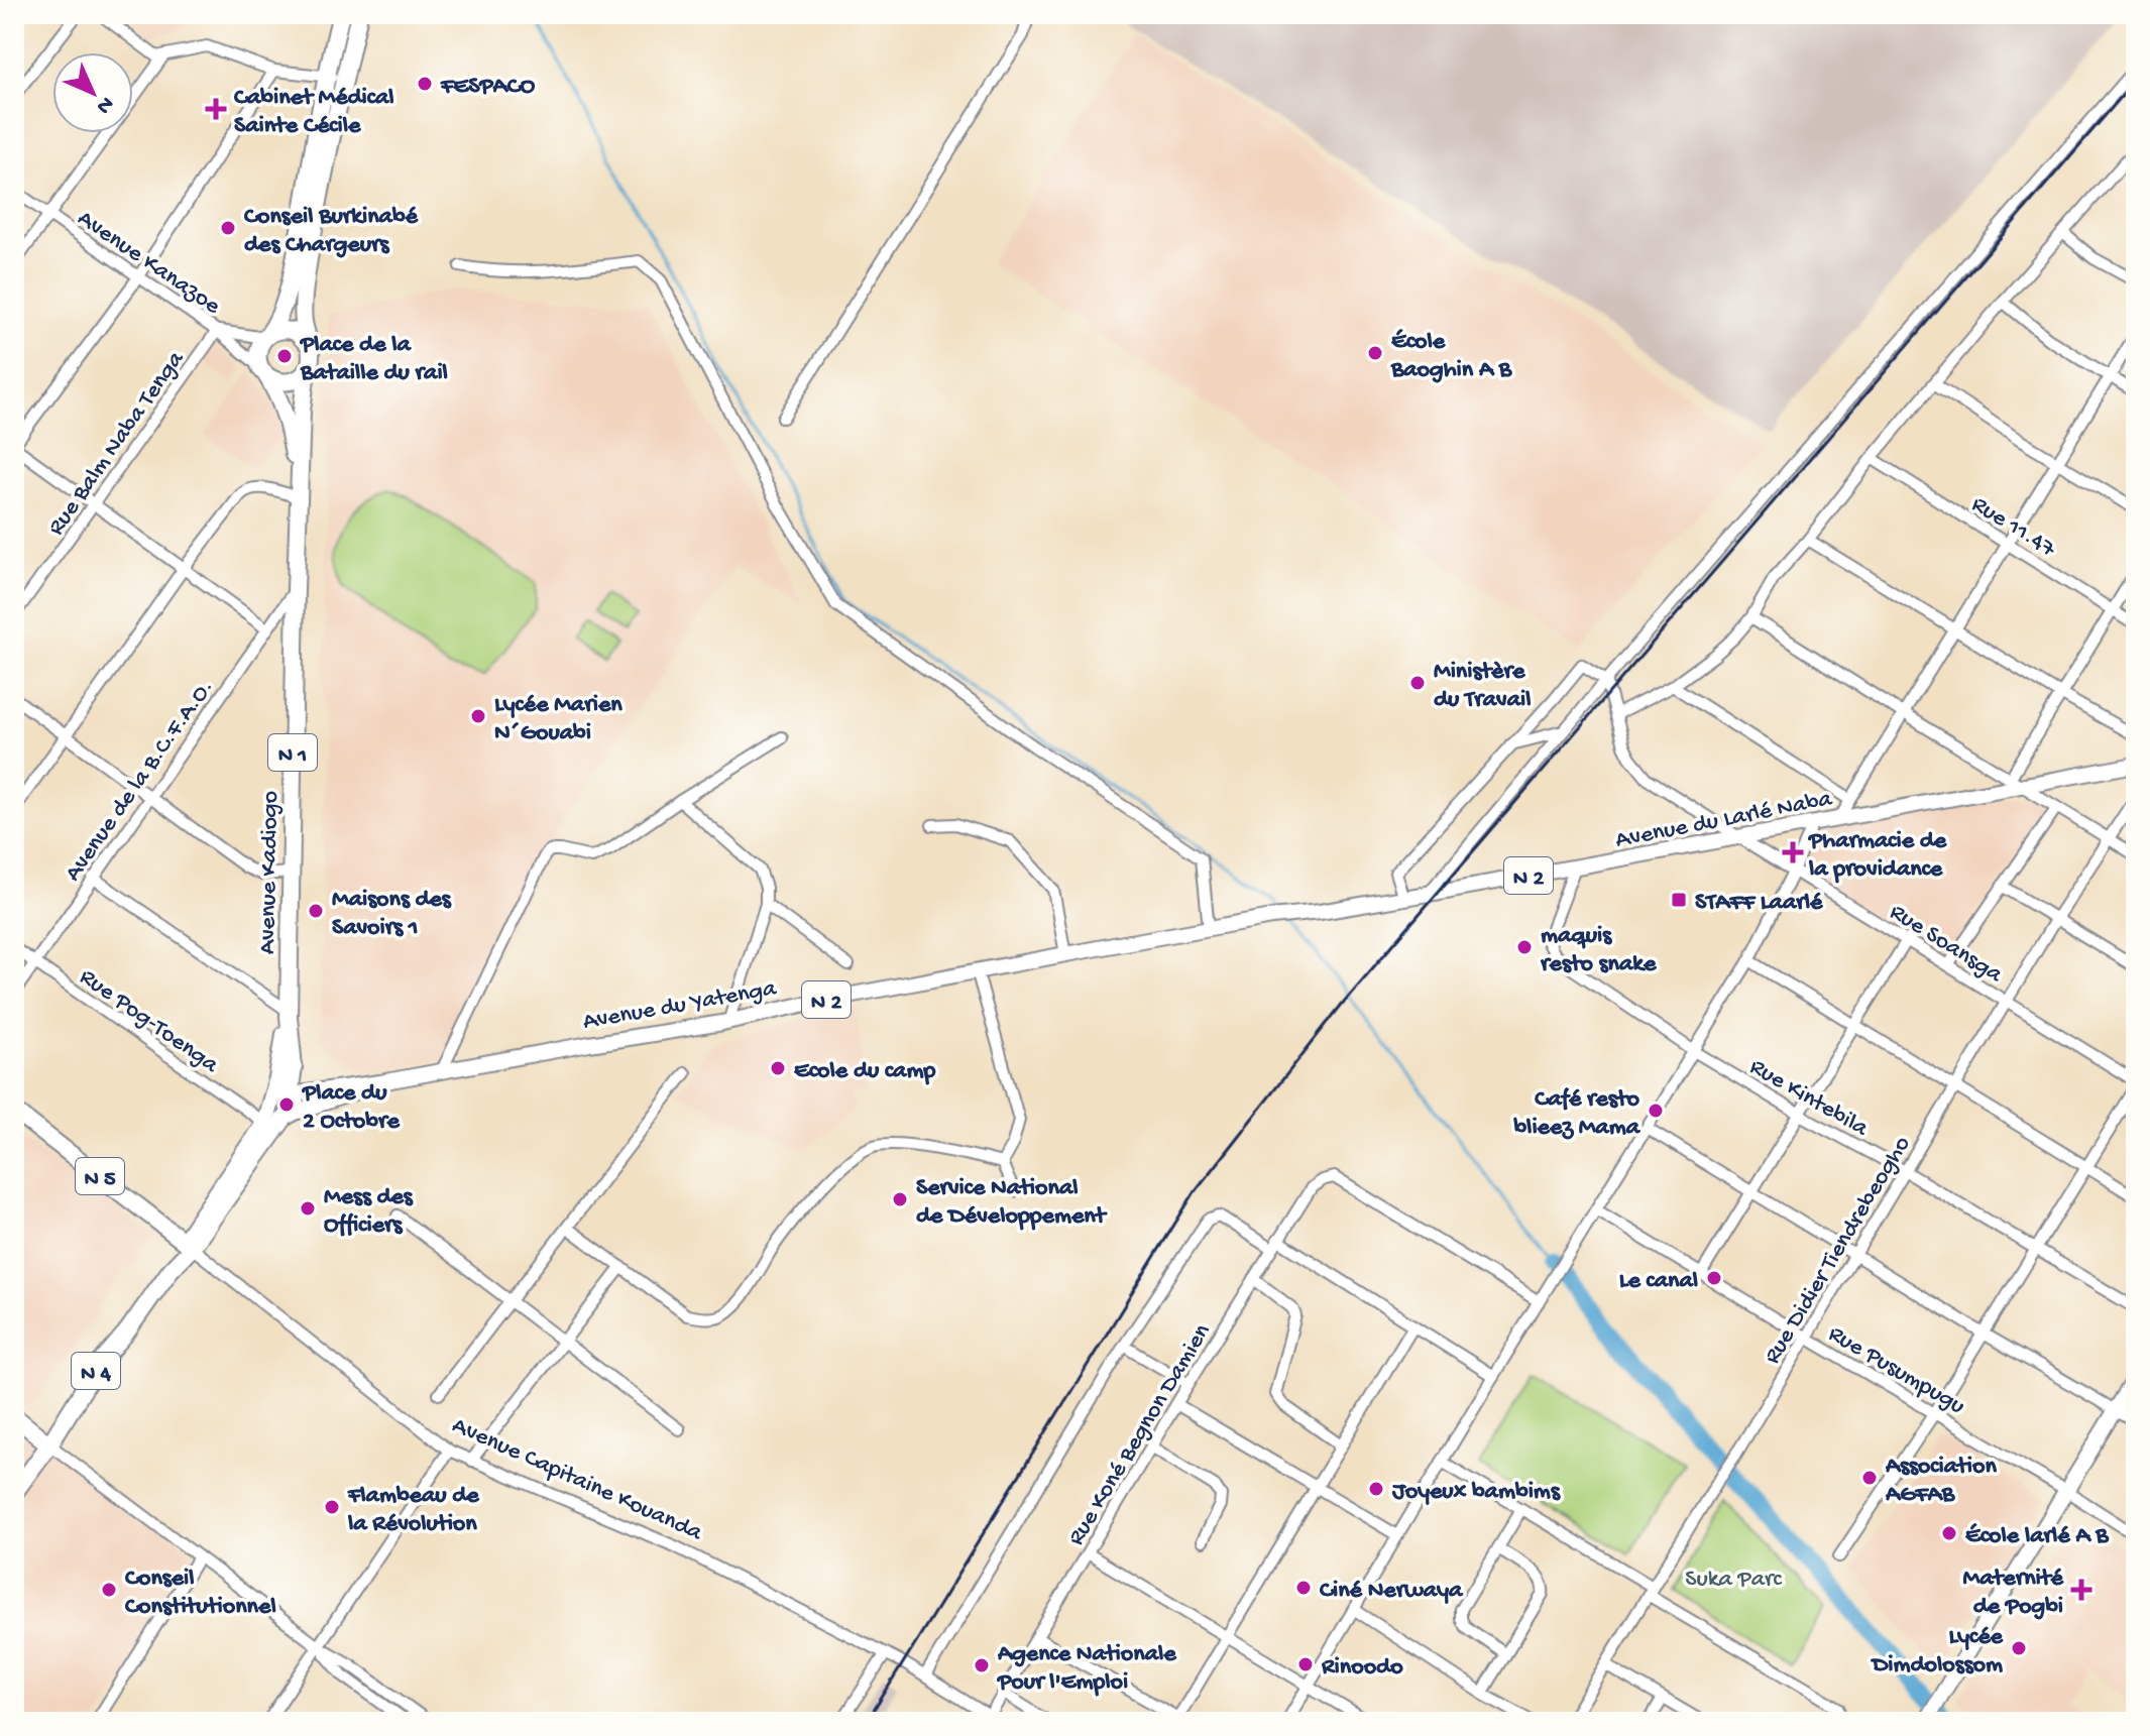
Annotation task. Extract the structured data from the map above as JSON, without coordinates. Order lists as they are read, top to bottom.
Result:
{
  "streets": {
    "highway": [
      "N 1",
      "Avenue Kadiogo",
      "N 5",
      "N 4",
      "Avenue Capitaine Kouanda"
    ],
    "main road": ["Avenue du Larlé Naba", "N 2", "Avenue du Yatenga"],
    "street": [
      "Avenue Kanazoe",
      "Rue Balm Naba Tenga",
      "Rue 11.47",
      "Avenue de la B.C.F.A.O.",
      "Rue Soansga",
      "Rue Pog-Toenga",
      "Rue Kintebila",
      "Rue Didier Tiendrebeogho",
      "Rue Pusumpugu",
      "Rue Koné Begnon Damien"
    ]
  },
  "crossings": [
    ["Avenue Kanazoe", "Rue Balm Naba Tenga"],
    ["Avenue Kanazoe", "N 1"],
    ["Avenue Kanazoe", "Avenue Kadiogo"],
    ["N 1", "Avenue Kadiogo"],
    ["Avenue de la B.C.F.A.O.", "Avenue Kadiogo"],
    ["Avenue de la B.C.F.A.O.", "Rue Pog-Toenga"],
    ["Avenue du Larlé Naba", "Rue Soansga"],
    ["Avenue du Larlé Naba", "Avenue du Yatenga"],
    ["Avenue du Larlé Naba", "Rue Kintebila"],
    ["Avenue Kadiogo", "Avenue du Yatenga"],
    ["Avenue Kadiogo", "Rue Pog-Toenga"],
    ["Avenue Kadiogo", "N 4"],
    ["Rue Soansga", "Rue Didier Tiendrebeogho"],
    ["Avenue du Yatenga", "Rue Pog-Toenga"],
    ["Avenue du Yatenga", "N 4"],
    ["Rue Pog-Toenga", "N 4"],
    ["Rue Kintebila", "Rue Didier Tiendrebeogho"],
    ["Rue Didier Tiendrebeogho", "Rue Pusumpugu"],
    ["N 4", "Avenue Capitaine Kouanda"],
    ["Rue Koné Begnon Damien", "Avenue Capitaine Kouanda"]
  ],
  "parks": ["Suka Parc"],
  "places": {
    "other": [
      "FESPACO",
      "Conseil Burkinabé des Chargeurs",
      "École Baoghin A B",
      "Place de la Bataille du rail",
      "Ministère du Travail",
      "Lycée Marien N´Gouabi",
      "Maisons des Savoirs 1",
      "maquis resto snake",
      "Ecole du camp",
      "Place du 2 Octobre",
      "Café resto blieez Mama",
      "Service National de Développement",
      "Mess des Officiers",
      "Le canal",
      "Association AGFAB",
      "Joyeux bambims",
      "Flambeau de la Révolution",
      "École larlé A B",
      "Ciné Nerwaya",
      "Conseil Constitutionnel",
      "Lycée Dimdolossom",
      "Rinoodo",
      "Agence Nationale Pour l'Emploi"
    ],
    "health": ["Cabinet Médical Sainte Cécile", "Pharmacie de la providance", "Maternité de Pogbi"],
    "transit": ["STAFF Laarlé"]
  },
  "north": "bottom right"
}
